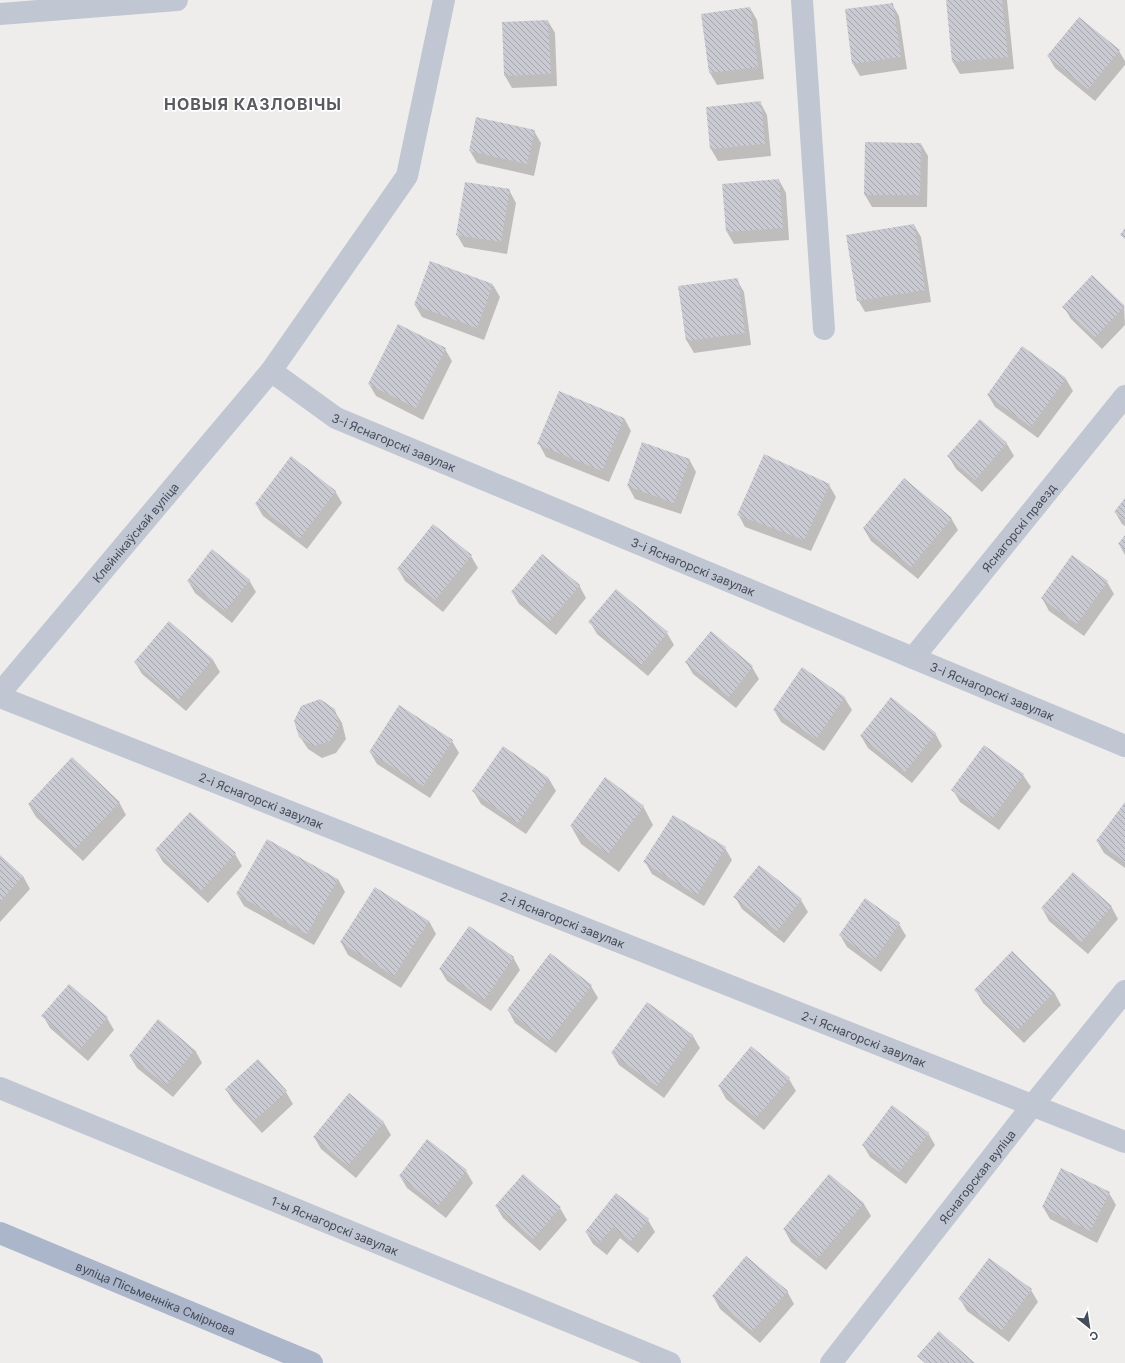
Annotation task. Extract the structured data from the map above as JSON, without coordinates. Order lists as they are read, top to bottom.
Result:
{
  "streets": {
    "main road": ["вуліца Пісьменніка Смірнова"],
    "street": [
      "3-і Яснагорскі завулак",
      "Яснагорскі праезд",
      "Клейнікаўскай вуліца",
      "2-і Яснагорскі завулак",
      "Яснагорская вуліца",
      "1-ы Яснагорскі завулак"
    ]
  },
  "crossings": [
    ["3-і Яснагорскі завулак", "Яснагорскі праезд"],
    ["3-і Яснагорскі завулак", "Клейнікаўскай вуліца"],
    ["2-і Яснагорскі завулак", "Яснагорская вуліца"]
  ],
  "districts": ["НОВЫЯ КАЗЛОВІЧЫ"],
  "north": "bottom right"
}
